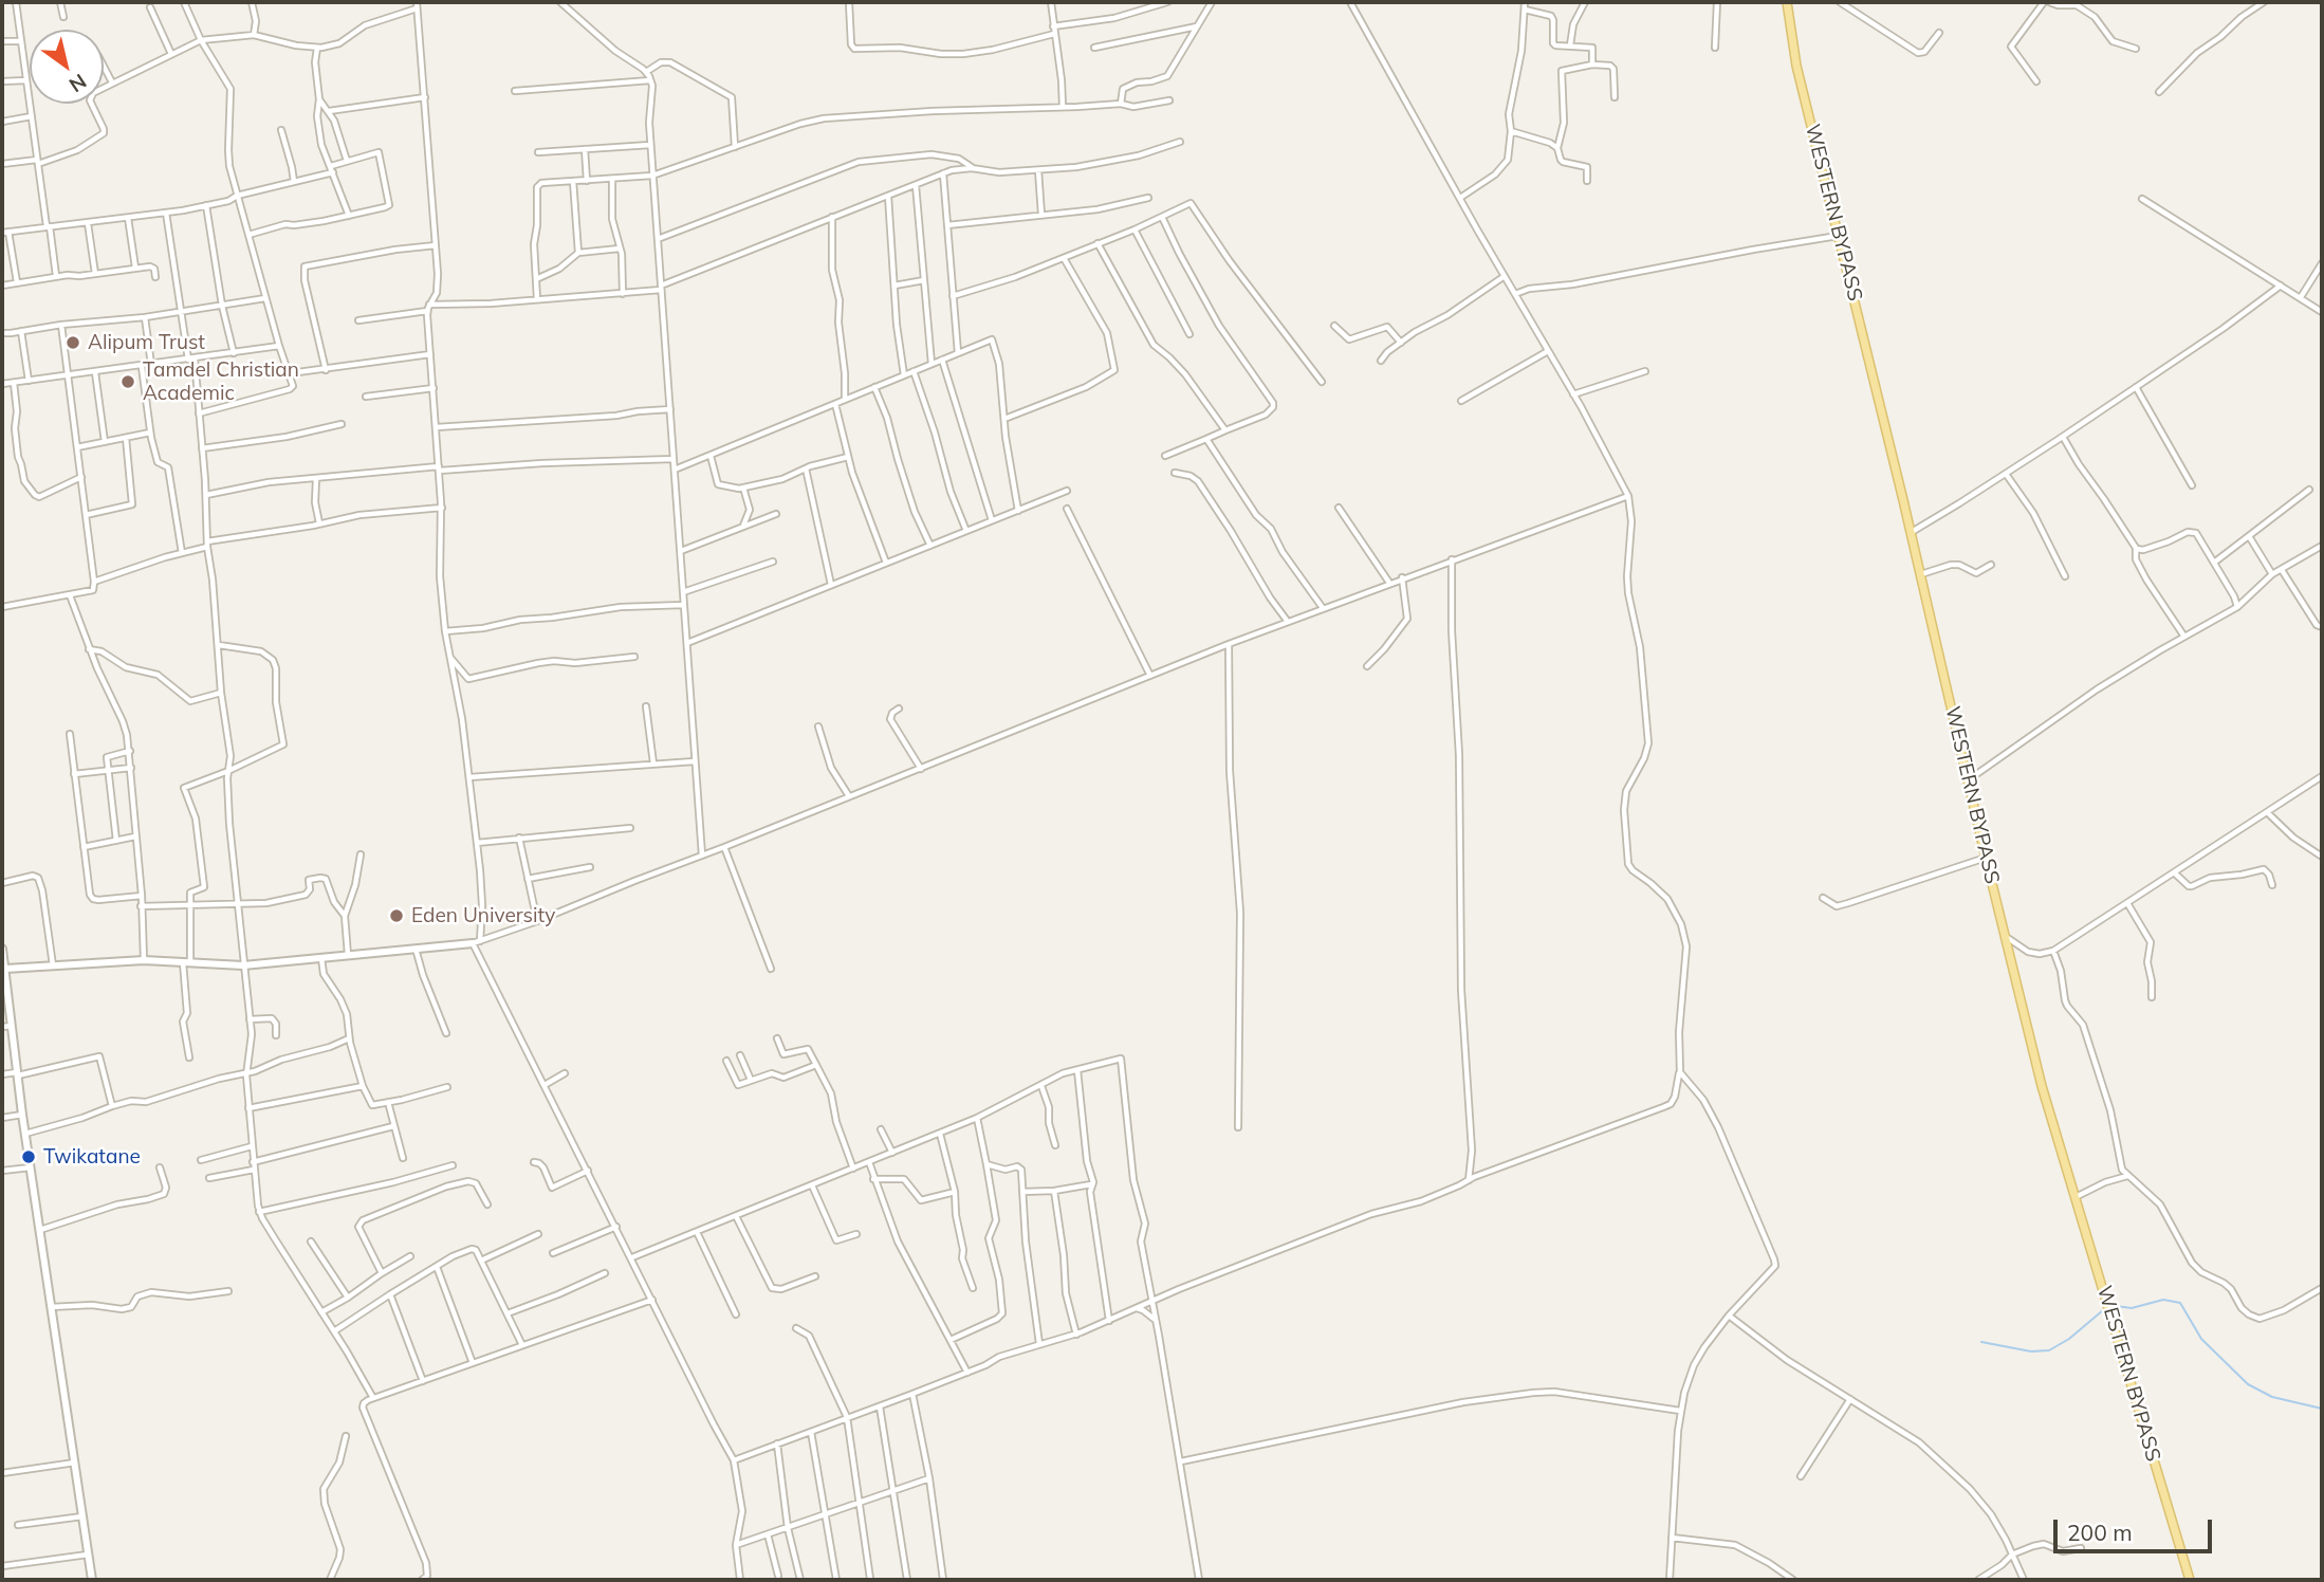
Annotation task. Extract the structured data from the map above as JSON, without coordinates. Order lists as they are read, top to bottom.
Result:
{
  "streets": {
    "main road": ["WESTERN BYPASS"]
  },
  "places": [
    "Alipum Trust",
    "Tamdel Christian Academic",
    "Eden University",
    "Twikatane"
  ],
  "scale_bar": "200 m",
  "north": "bottom right"
}
